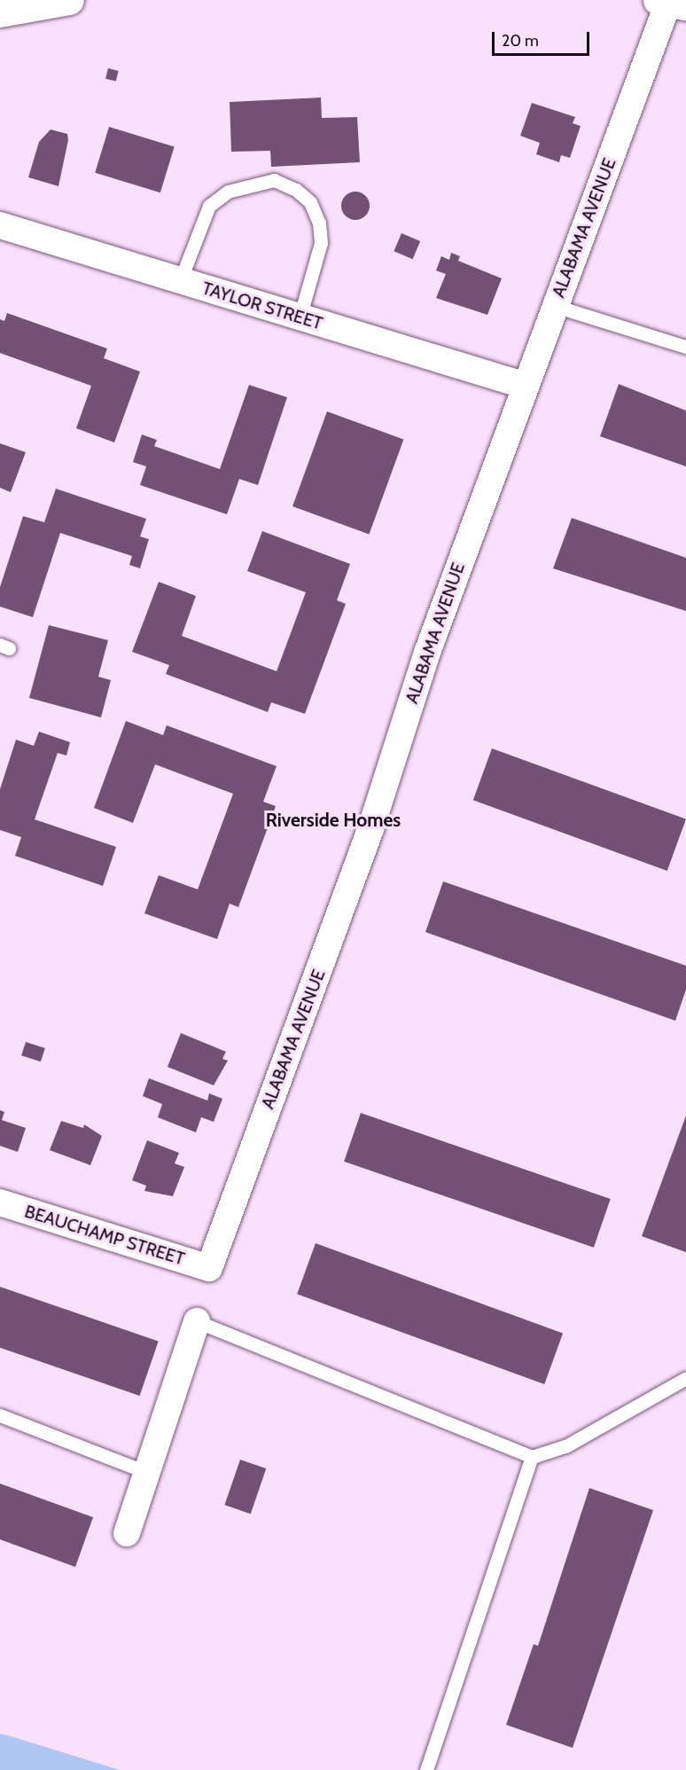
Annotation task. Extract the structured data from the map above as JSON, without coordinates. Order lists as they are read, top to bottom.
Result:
{
  "streets": {
    "street": ["ALABAMA AVENUE", "TAYLOR STREET", "BEAUCHAMP STREET"]
  },
  "crossings": [
    ["ALABAMA AVENUE", "TAYLOR STREET"],
    ["ALABAMA AVENUE", "BEAUCHAMP STREET"]
  ],
  "districts": ["Riverside Homes"],
  "scale_bar": "20 m"
}
